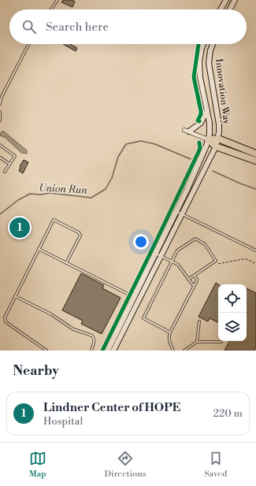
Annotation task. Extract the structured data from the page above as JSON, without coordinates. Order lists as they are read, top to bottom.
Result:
{
  "streets": {
    "main road": ["Innovation Way"]
  },
  "water": ["Union Run"],
  "page": {
    "search": "Search here",
    "pins": "1",
    "heading": "Nearby",
    "list": [
      {
        "mark": "1",
        "name": "Lindner Center of HOPE",
        "note": "Hospital",
        "value": "220 m"
      }
    ],
    "nav": ["Map", "Directions", "Saved"]
  }
}
